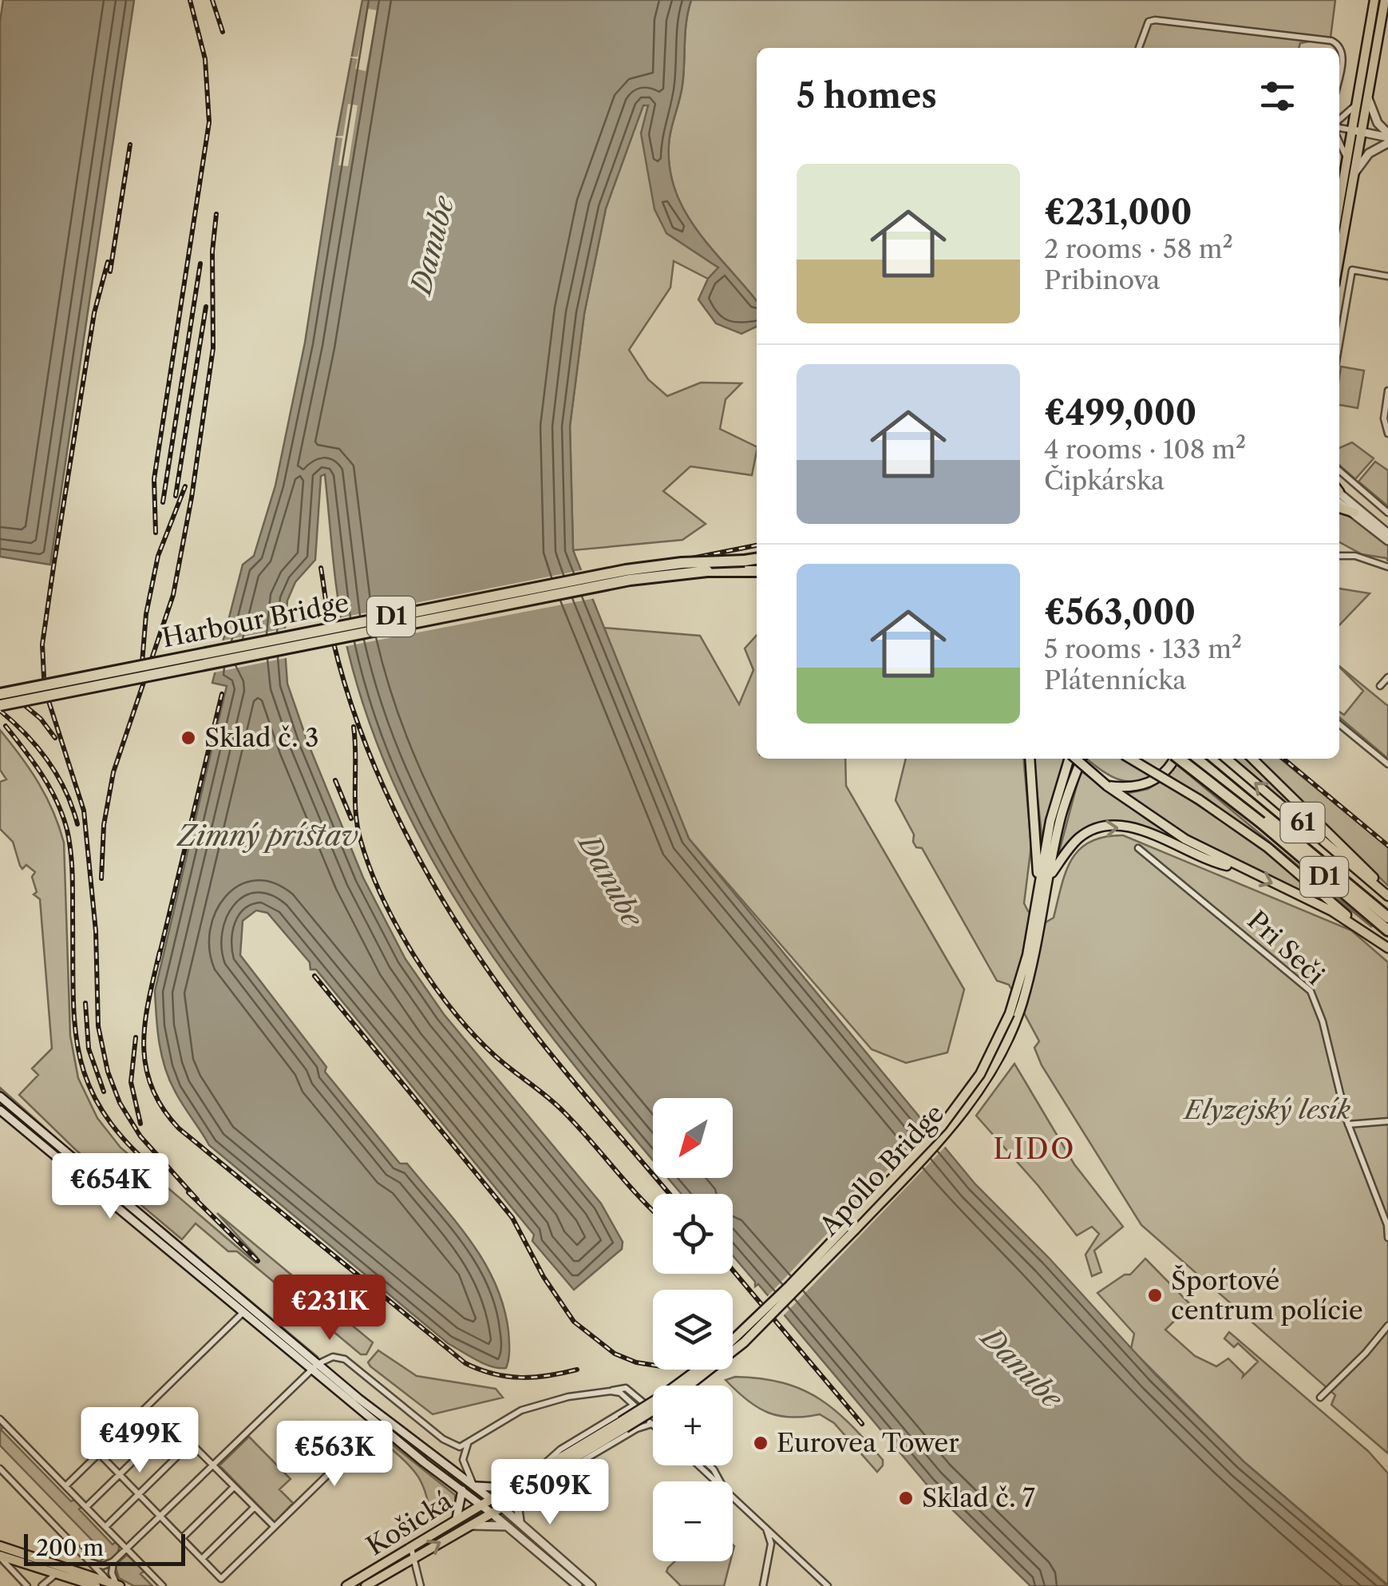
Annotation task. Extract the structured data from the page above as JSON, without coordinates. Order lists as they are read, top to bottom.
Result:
{
  "streets": {
    "highway": ["D1", "Harbour Bridge"],
    "main road": ["61", "Apollo Bridge", "Košická"],
    "street": ["Pri Seči"]
  },
  "crossings": [
    ["Apollo Bridge", "Košická"]
  ],
  "districts": ["LIDO"],
  "water": ["Danube", "Zimný prístav"],
  "parks": ["Elyzejský lesík"],
  "places": [
    "Sklad č. 3",
    "Športové centrum polície",
    "Eurovea Tower",
    "Sklad č. 7"
  ],
  "scale_bar": "200 m",
  "north": "bottom left",
  "page": {
    "heading": "5 homes",
    "list": [
      {
        "name": "€231,000",
        "note": "2 rooms · 58 m² · Pribinova"
      },
      {
        "name": "€499,000",
        "note": "4 rooms · 108 m² · Čipkárska"
      },
      {
        "name": "€563,000",
        "note": "5 rooms · 133 m² · Plátennícka"
      }
    ],
    "map_buttons": ["+", "−"],
    "price": [
      "€654K",
      "€231K",
      "€499K",
      "€563K",
      "€509K"
    ],
    "scale": "200 m"
  }
}
